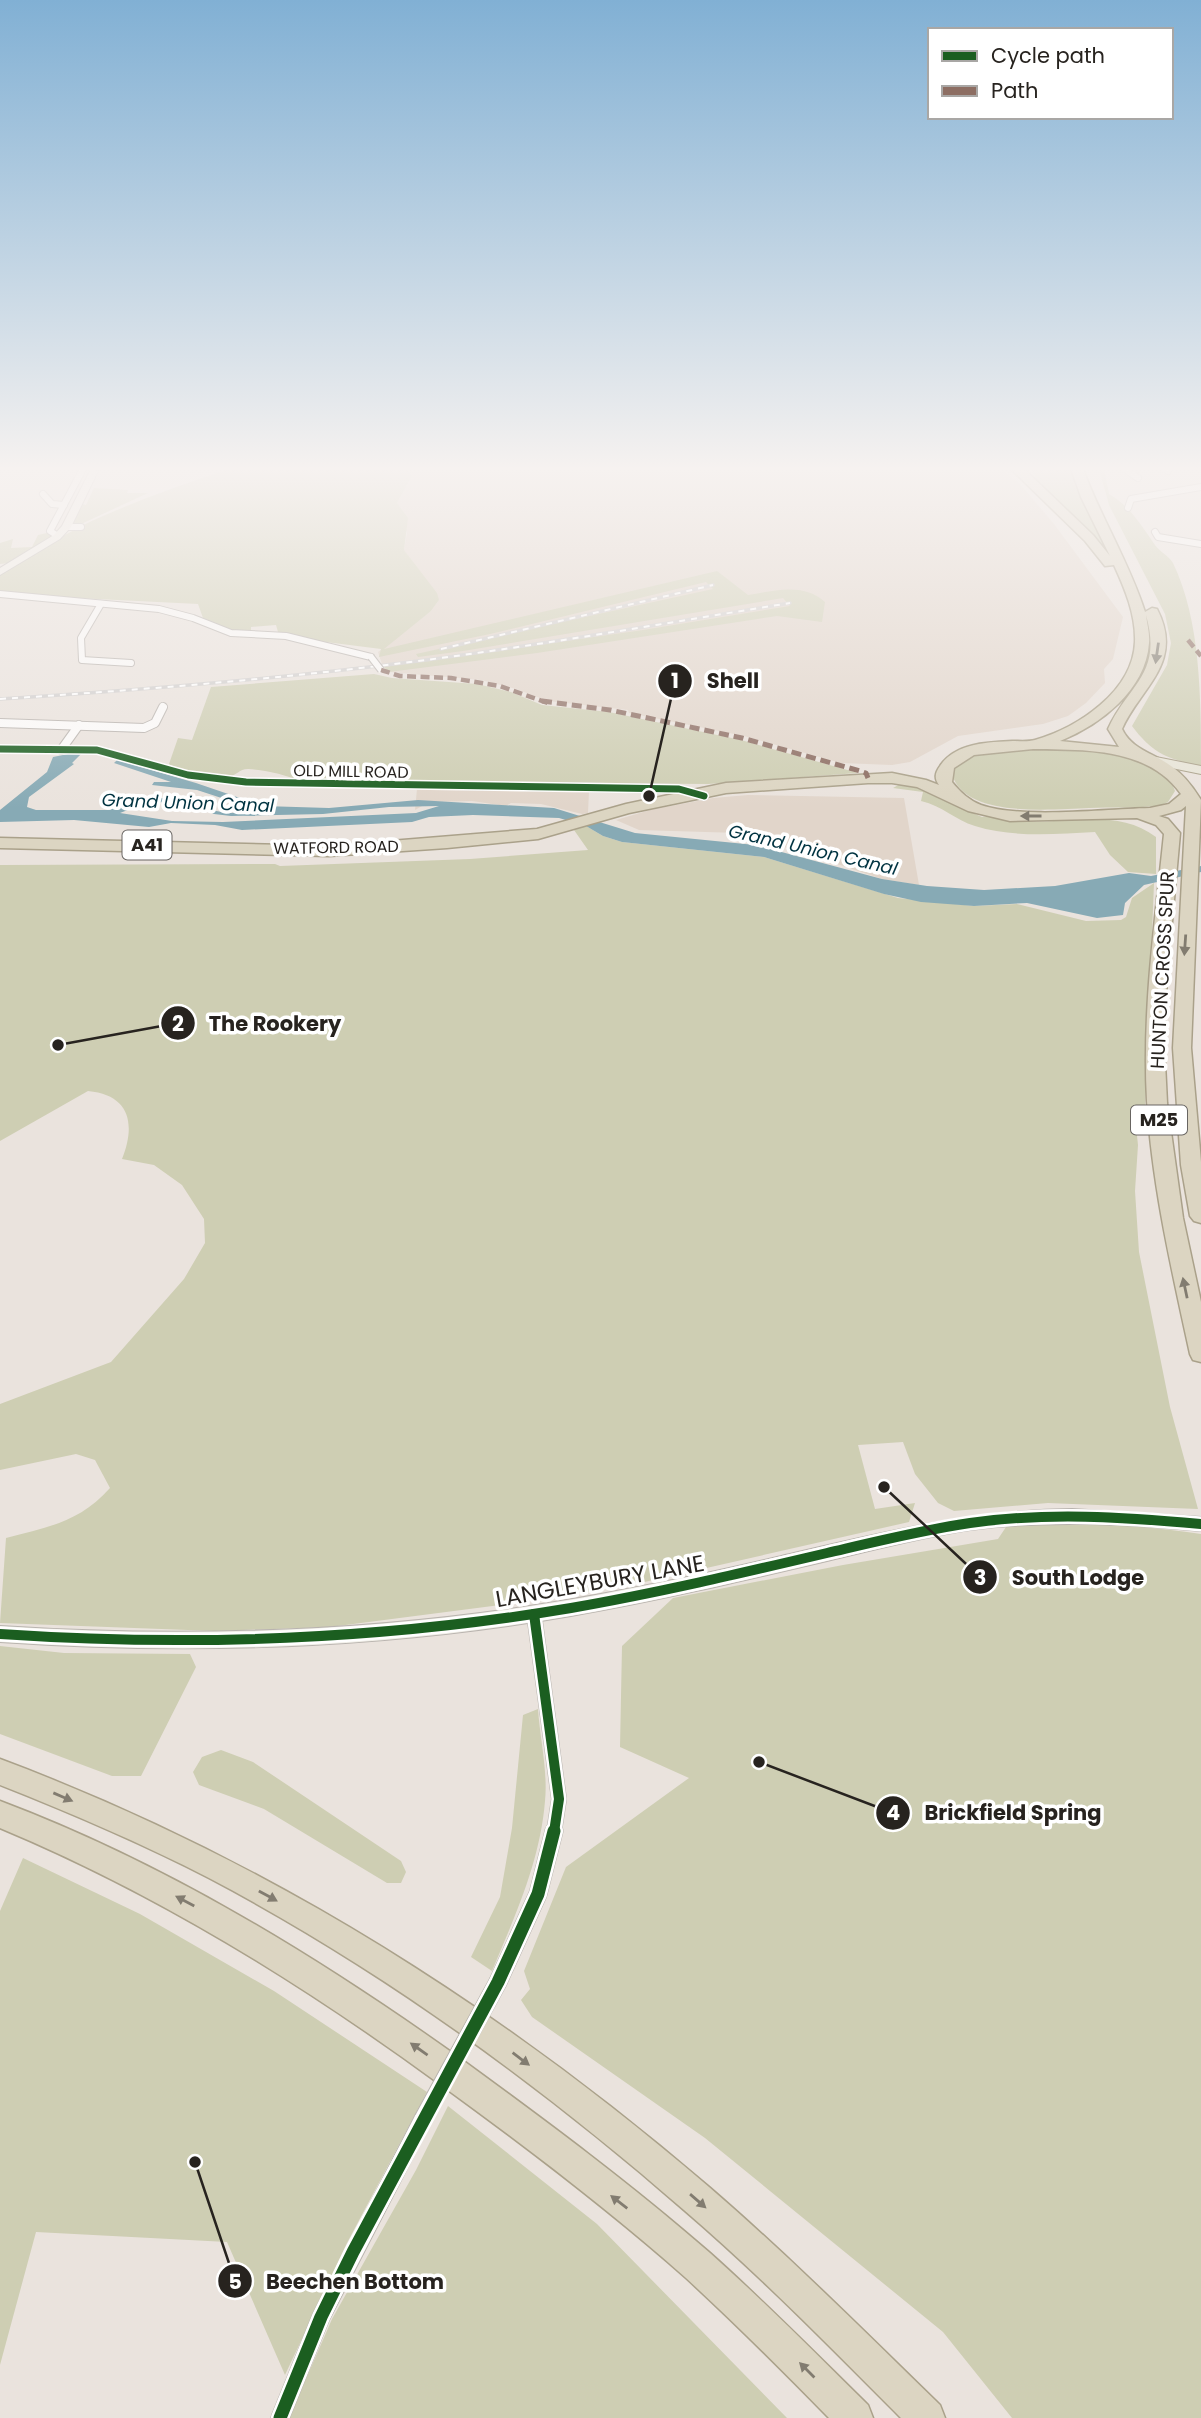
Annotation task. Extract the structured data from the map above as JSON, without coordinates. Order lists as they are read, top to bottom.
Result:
{
  "streets": {
    "highway": [
      "A41",
      "WATFORD ROAD",
      "HUNTON CROSS SPUR",
      "M25"
    ],
    "street": ["OLD MILL ROAD", "LANGLEYBURY LANE"]
  },
  "crossings": [
    ["OLD MILL ROAD", "A41"],
    ["OLD MILL ROAD", "WATFORD ROAD"],
    ["A41", "WATFORD ROAD"]
  ],
  "water": ["Grand Union Canal"],
  "places": [
    "Shell",
    "The Rookery",
    "South Lodge",
    "Brickfield Spring",
    "Beechen Bottom"
  ],
  "legend": ["Cycle path", "Path"]
}
